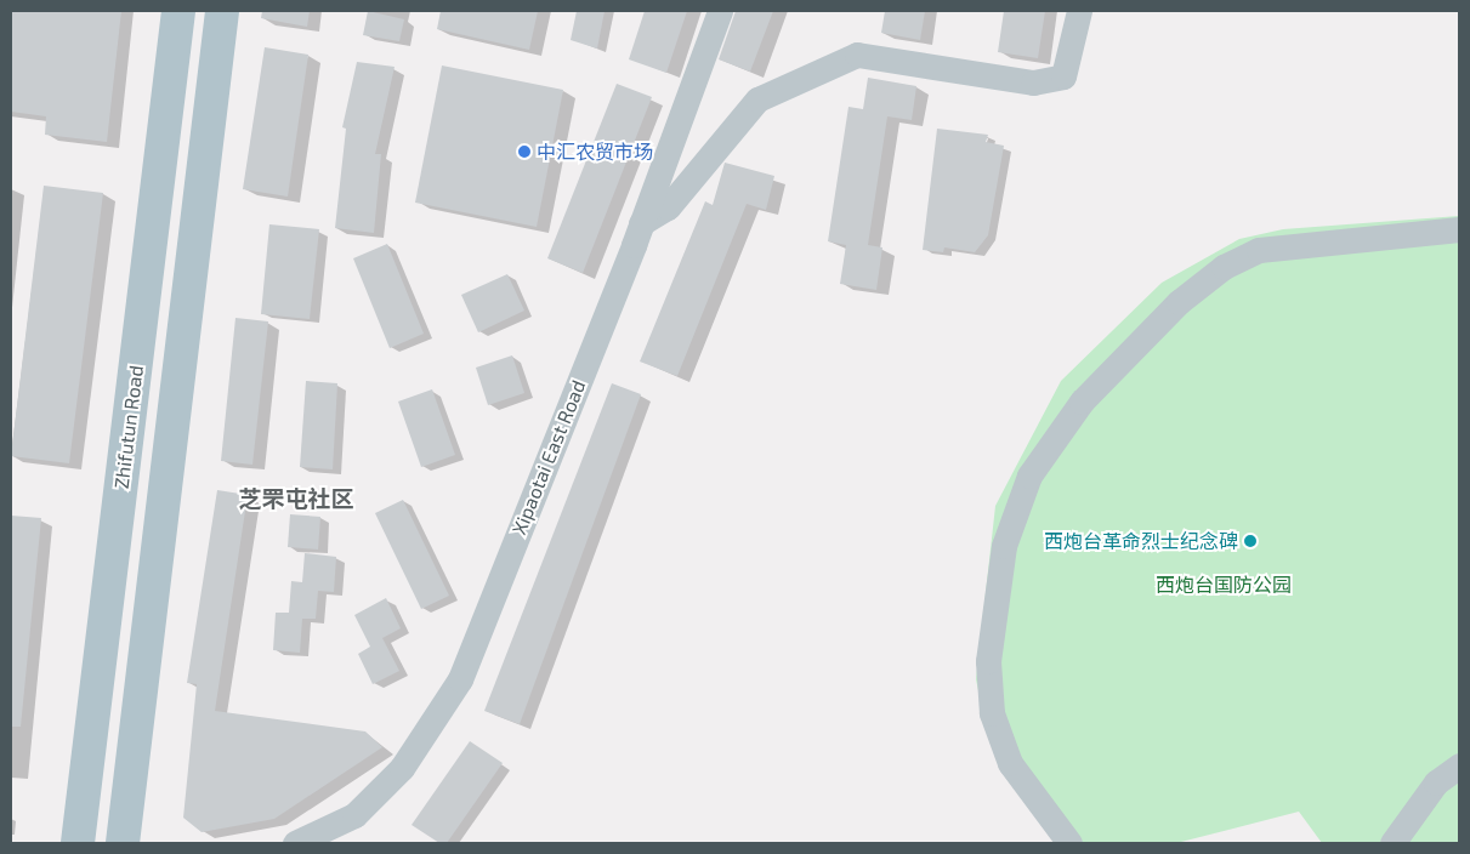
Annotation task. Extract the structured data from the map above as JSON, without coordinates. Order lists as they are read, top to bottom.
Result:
{
  "streets": {
    "main road": ["Zhifutun Road"],
    "street": ["Xipaotai East Road"]
  },
  "districts": ["芝罘屯社区"],
  "parks": ["西炮台国防公园"],
  "places": ["中汇农贸市场", "西炮台革命烈士纪念碑"]
}
